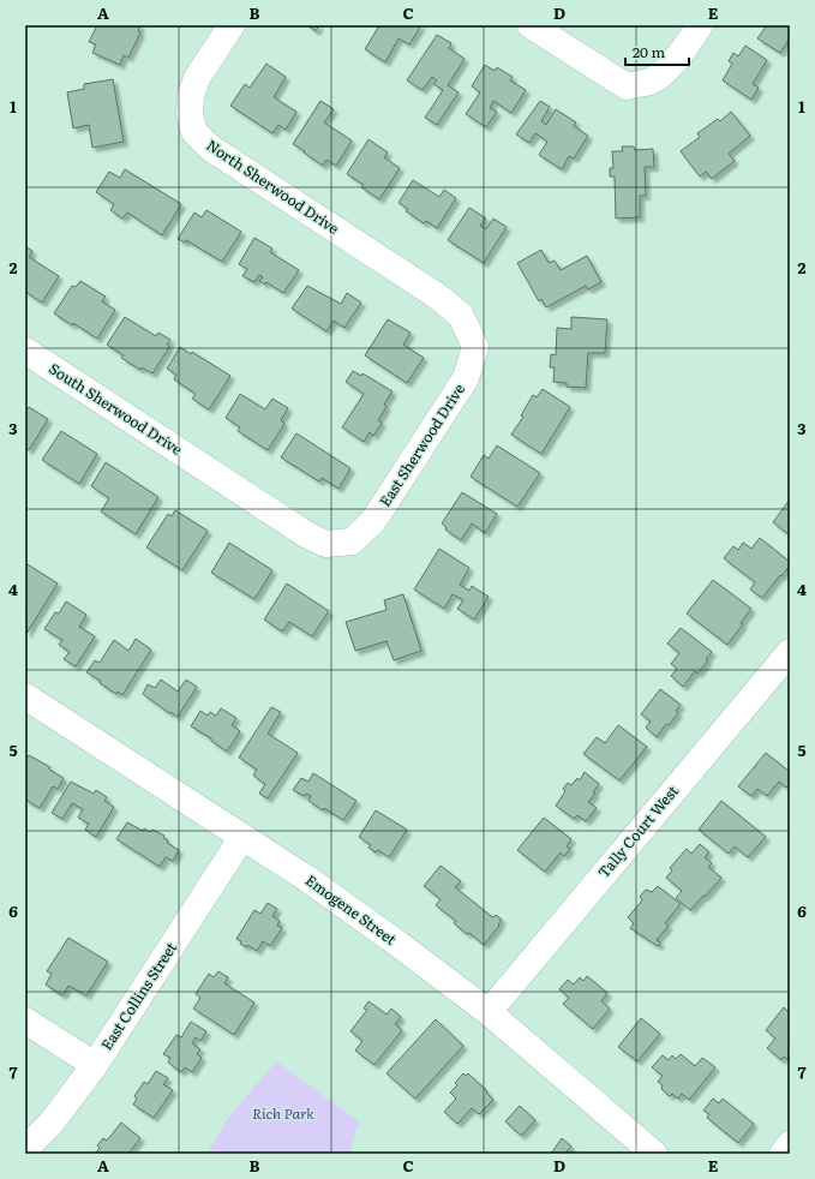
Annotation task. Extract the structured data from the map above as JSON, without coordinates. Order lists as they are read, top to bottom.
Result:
{
  "streets": {
    "street": [
      "North Sherwood Drive",
      "South Sherwood Drive",
      "East Sherwood Drive",
      "Tally Court West",
      "Emogene Street",
      "East Collins Street"
    ]
  },
  "crossings": [
    ["North Sherwood Drive", "East Sherwood Drive"],
    ["South Sherwood Drive", "East Sherwood Drive"],
    ["Tally Court West", "Emogene Street"],
    ["Emogene Street", "East Collins Street"]
  ],
  "parks": ["Rich Park"],
  "scale_bar": "20 m",
  "grid": {
    "columns": [
      "A",
      "B",
      "C",
      "D",
      "E"
    ],
    "rows": [
      "1",
      "2",
      "3",
      "4",
      "5",
      "6",
      "7"
    ]
  }
}
